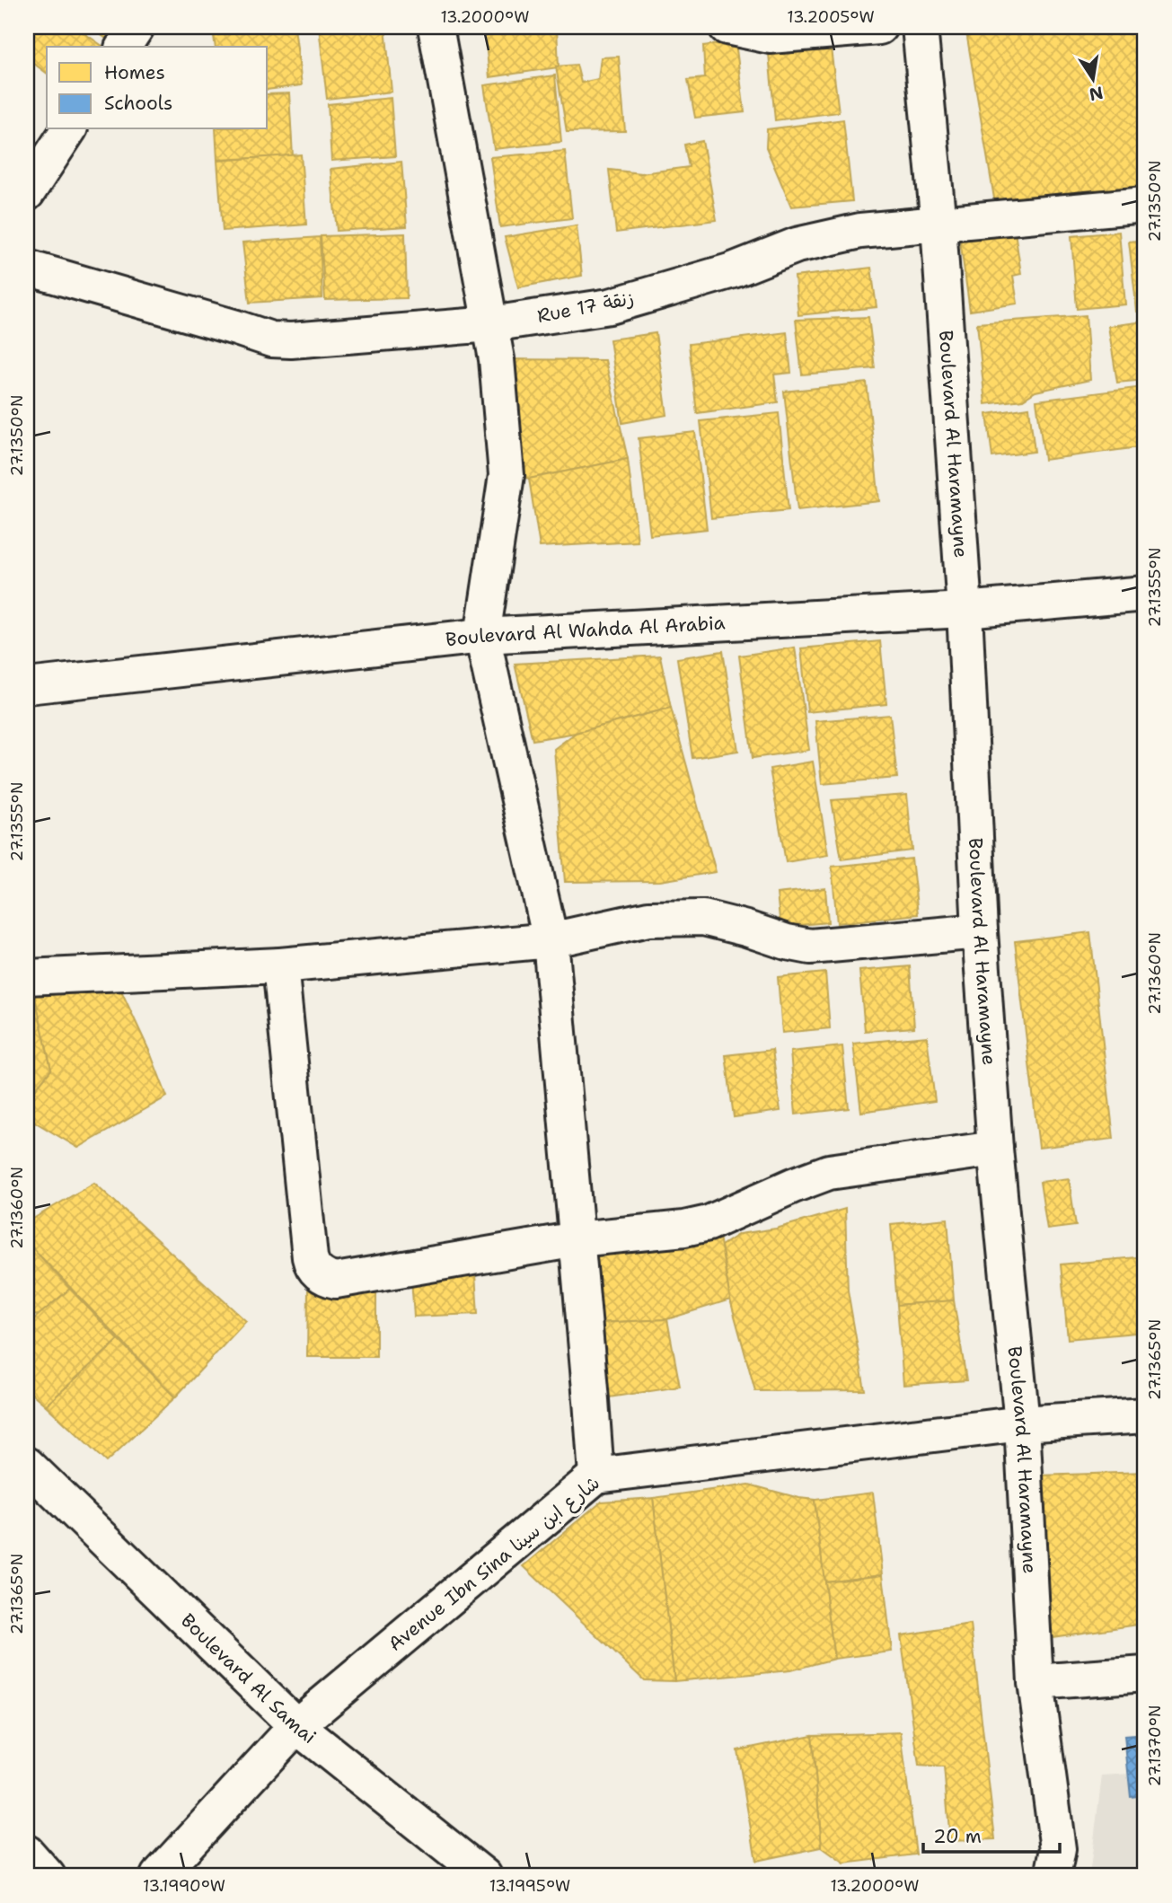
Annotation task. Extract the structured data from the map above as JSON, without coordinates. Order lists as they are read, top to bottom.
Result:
{
  "streets": {
    "street": [
      "Rue 17 زنقة",
      "Boulevard Al Haramayne",
      "Boulevard Al Wahda Al Arabia",
      "Avenue Ibn Sina شارع ابن سينا",
      "Boulevard Al Samai"
    ]
  },
  "crossings": [
    ["Rue 17 زنقة", "Boulevard Al Haramayne"],
    ["Boulevard Al Haramayne", "Boulevard Al Wahda Al Arabia"],
    ["Boulevard Al Haramayne", "Avenue Ibn Sina شارع ابن سينا"],
    ["Avenue Ibn Sina شارع ابن سينا", "Boulevard Al Samai"]
  ],
  "legend": ["Homes", "Schools"],
  "scale_bar": "20 m",
  "north": "bottom",
  "coordinates": [
    "13.2000°W",
    "13.2005°W",
    "27.1350°N",
    "27.1355°N",
    "27.1360°N",
    "27.1365°N",
    "27.1370°N",
    "13.1990°W",
    "13.1995°W"
  ]
}
